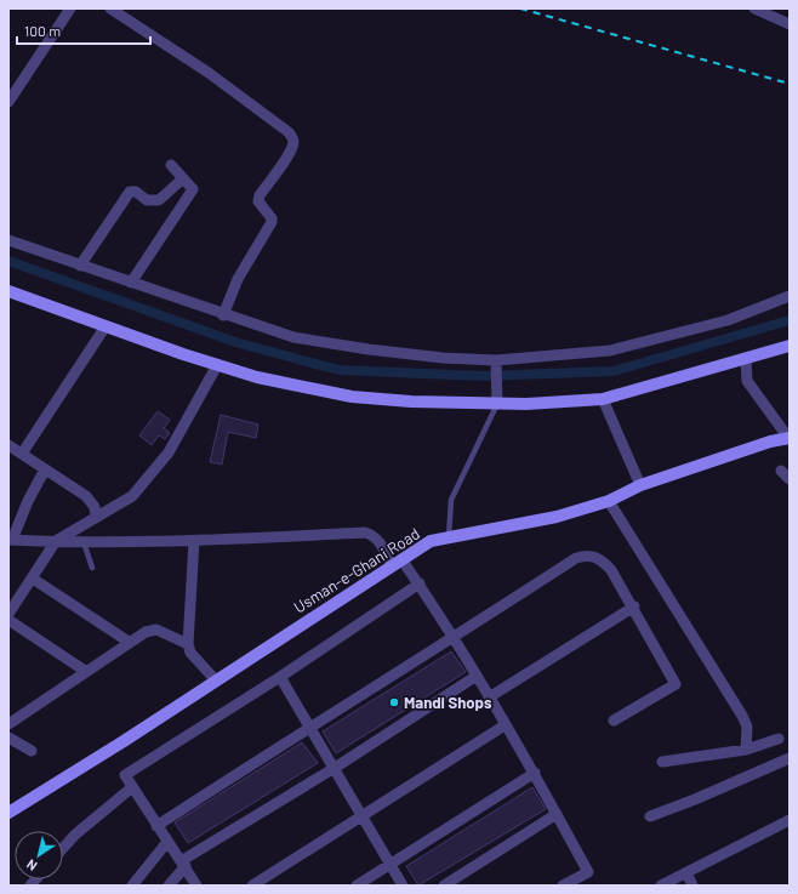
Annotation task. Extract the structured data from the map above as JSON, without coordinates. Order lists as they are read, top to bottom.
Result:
{
  "streets": {
    "main road": ["Usman-e-Ghani Road"]
  },
  "places": ["Mandi Shops"],
  "scale_bar": "100 m",
  "north": "bottom left"
}
